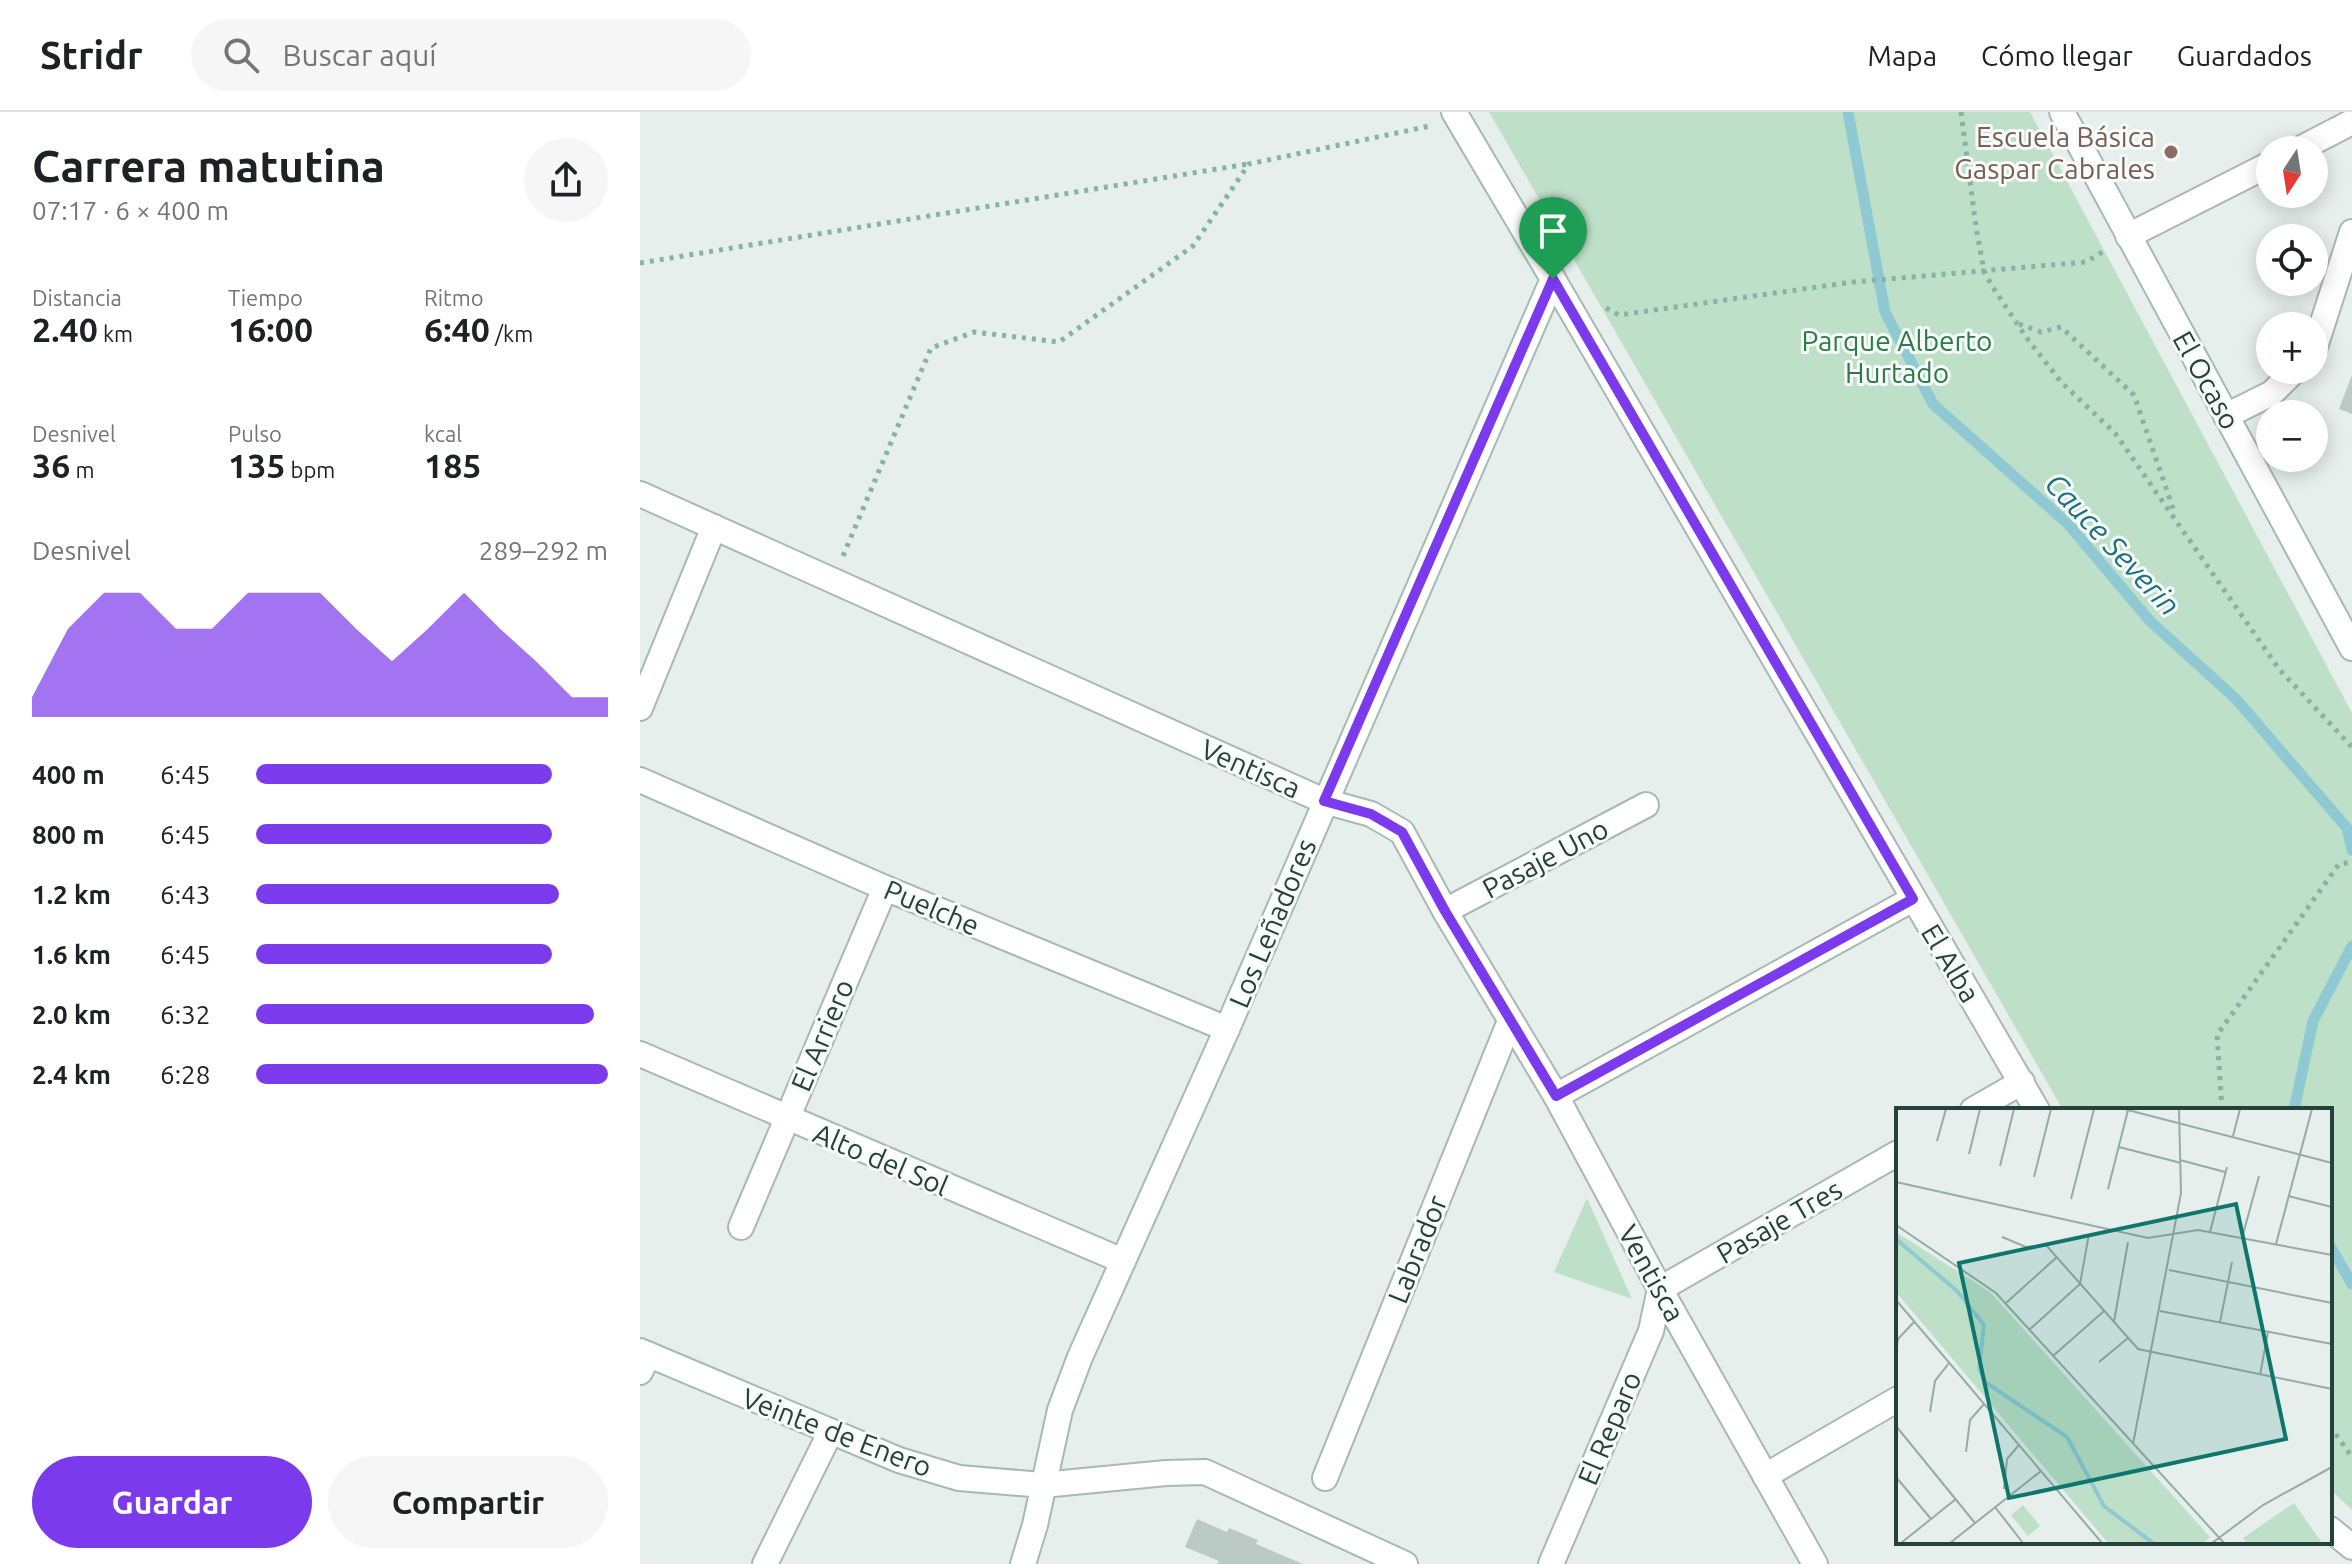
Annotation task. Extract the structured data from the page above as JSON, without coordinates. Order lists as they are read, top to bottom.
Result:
{
  "streets": {
    "street": [
      "El Ocaso",
      "Ventisca",
      "Pasaje Uno",
      "Puelche",
      "Los Leñadores",
      "El Alba",
      "El Arriero",
      "Alto del Sol",
      "Pasaje Tres",
      "Labrador",
      "El Reparo",
      "Veinte de Enero"
    ]
  },
  "crossings": [
    ["Ventisca", "Pasaje Uno"],
    ["Ventisca", "Los Leñadores"],
    ["Ventisca", "Pasaje Tres"],
    ["Ventisca", "Labrador"],
    ["Ventisca", "El Reparo"],
    ["Puelche", "Los Leñadores"],
    ["Puelche", "El Arriero"],
    ["Los Leñadores", "El Alba"],
    ["Los Leñadores", "Alto del Sol"],
    ["Los Leñadores", "Veinte de Enero"],
    ["El Arriero", "Alto del Sol"],
    ["Pasaje Tres", "El Reparo"]
  ],
  "water": ["Cauce Severin"],
  "parks": ["Parque Alberto Hurtado"],
  "places": ["Escuela Básica Gaspar Cabrales"],
  "north": "bottom",
  "page": {
    "header": "Stridr",
    "search": "Buscar aquí",
    "nav": ["Mapa", "Cómo llegar", "Guardados"],
    "heading": ["Carrera matutina", "07:17 · 6 × 400 m"],
    "map_buttons": ["+", "−"],
    "stats": [
      ["Distancia", "2.40 km"],
      ["Tiempo", "16:00"],
      ["Ritmo", "6:40 /km"],
      ["Desnivel", "36 m"],
      ["Pulso", "135 bpm"],
      ["kcal", "185"]
    ],
    "chart": ["Desnivel", "289–292 m"],
    "list": [
      {
        "name": "400 m",
        "note": "6:45"
      },
      {
        "name": "800 m",
        "note": "6:45"
      },
      {
        "name": "1.2 km",
        "note": "6:43"
      },
      {
        "name": "1.6 km",
        "note": "6:45"
      },
      {
        "name": "2.0 km",
        "note": "6:32"
      },
      {
        "name": "2.4 km",
        "note": "6:28"
      }
    ],
    "buttons": ["Guardar", "Compartir"]
  }
}
